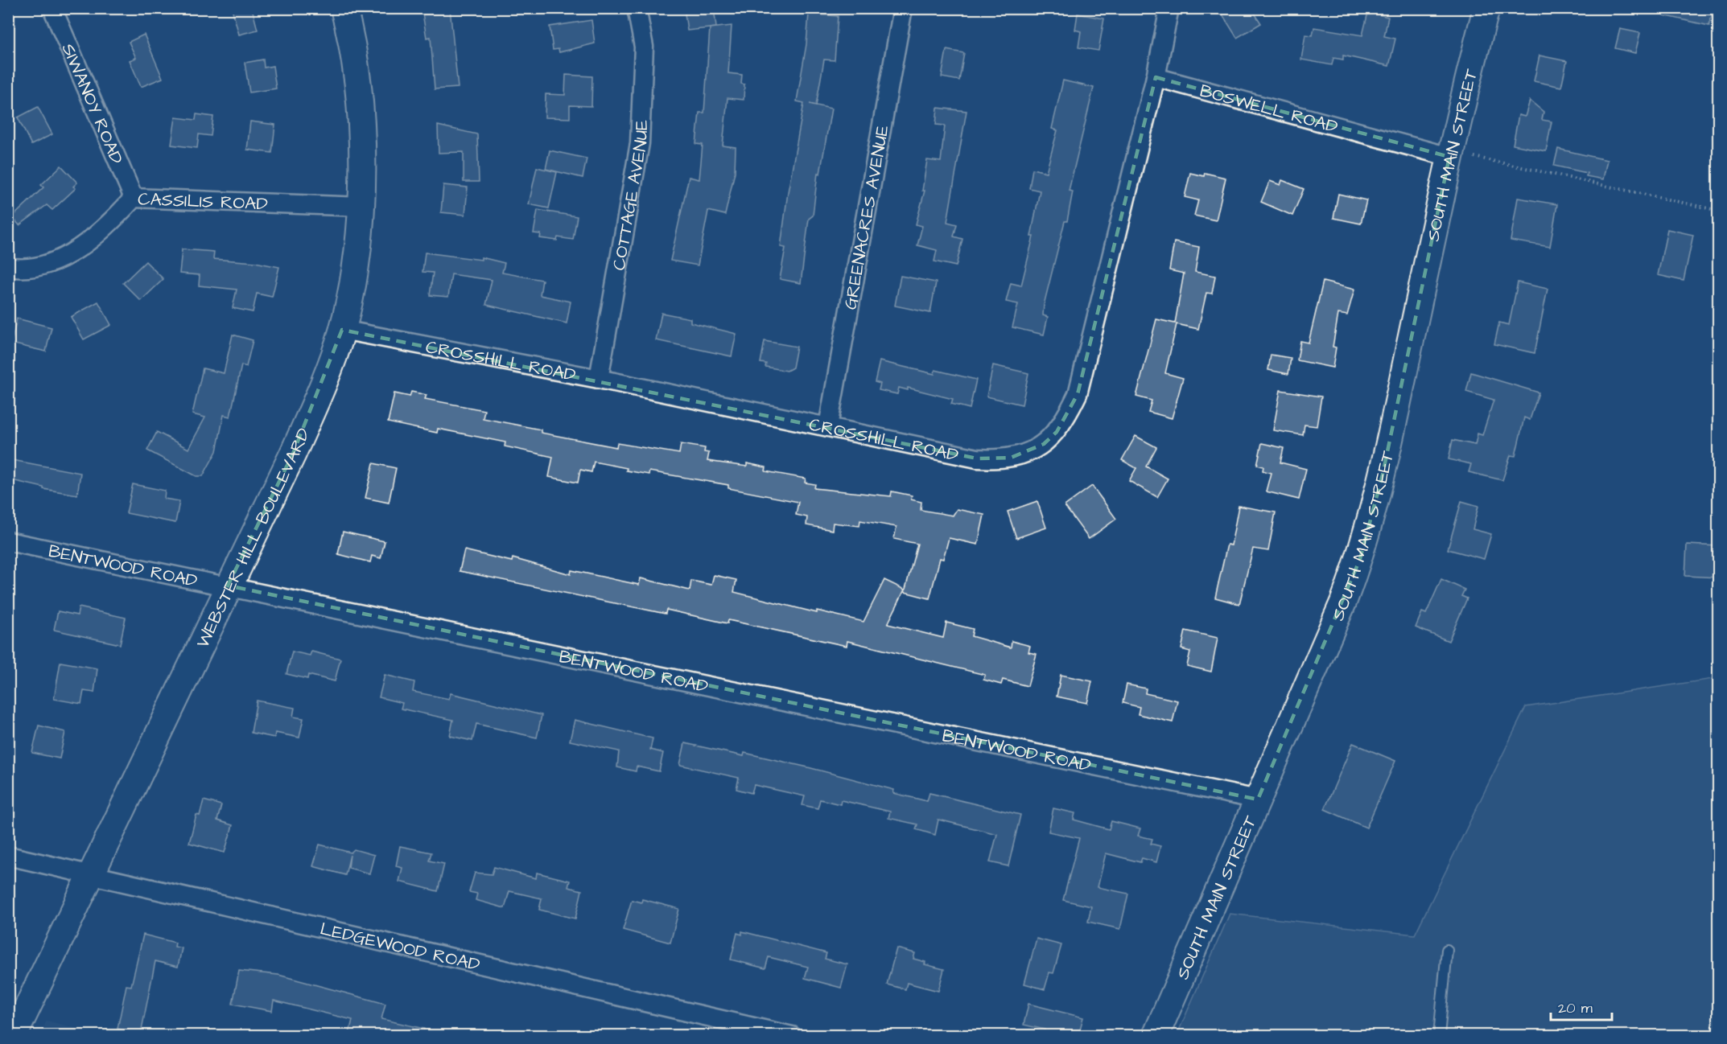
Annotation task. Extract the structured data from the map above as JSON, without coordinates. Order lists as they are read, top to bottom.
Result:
{
  "streets": {
    "street": [
      "SIWANOY ROAD",
      "BOSWELL ROAD",
      "SOUTH MAIN STREET",
      "COTTAGE AVENUE",
      "CASSILIS ROAD",
      "GREENACRES AVENUE",
      "CROSSHILL ROAD",
      "WEBSTER HILL BOULEVARD",
      "BENTWOOD ROAD",
      "LEDGEWOOD ROAD"
    ]
  },
  "crossings": [
    ["SIWANOY ROAD", "CASSILIS ROAD"],
    ["BOSWELL ROAD", "SOUTH MAIN STREET"],
    ["BOSWELL ROAD", "CROSSHILL ROAD"],
    ["SOUTH MAIN STREET", "BENTWOOD ROAD"],
    ["COTTAGE AVENUE", "CROSSHILL ROAD"],
    ["CASSILIS ROAD", "WEBSTER HILL BOULEVARD"],
    ["GREENACRES AVENUE", "CROSSHILL ROAD"],
    ["CROSSHILL ROAD", "WEBSTER HILL BOULEVARD"],
    ["WEBSTER HILL BOULEVARD", "BENTWOOD ROAD"],
    ["WEBSTER HILL BOULEVARD", "LEDGEWOOD ROAD"]
  ],
  "scale_bar": "20 m"
}
